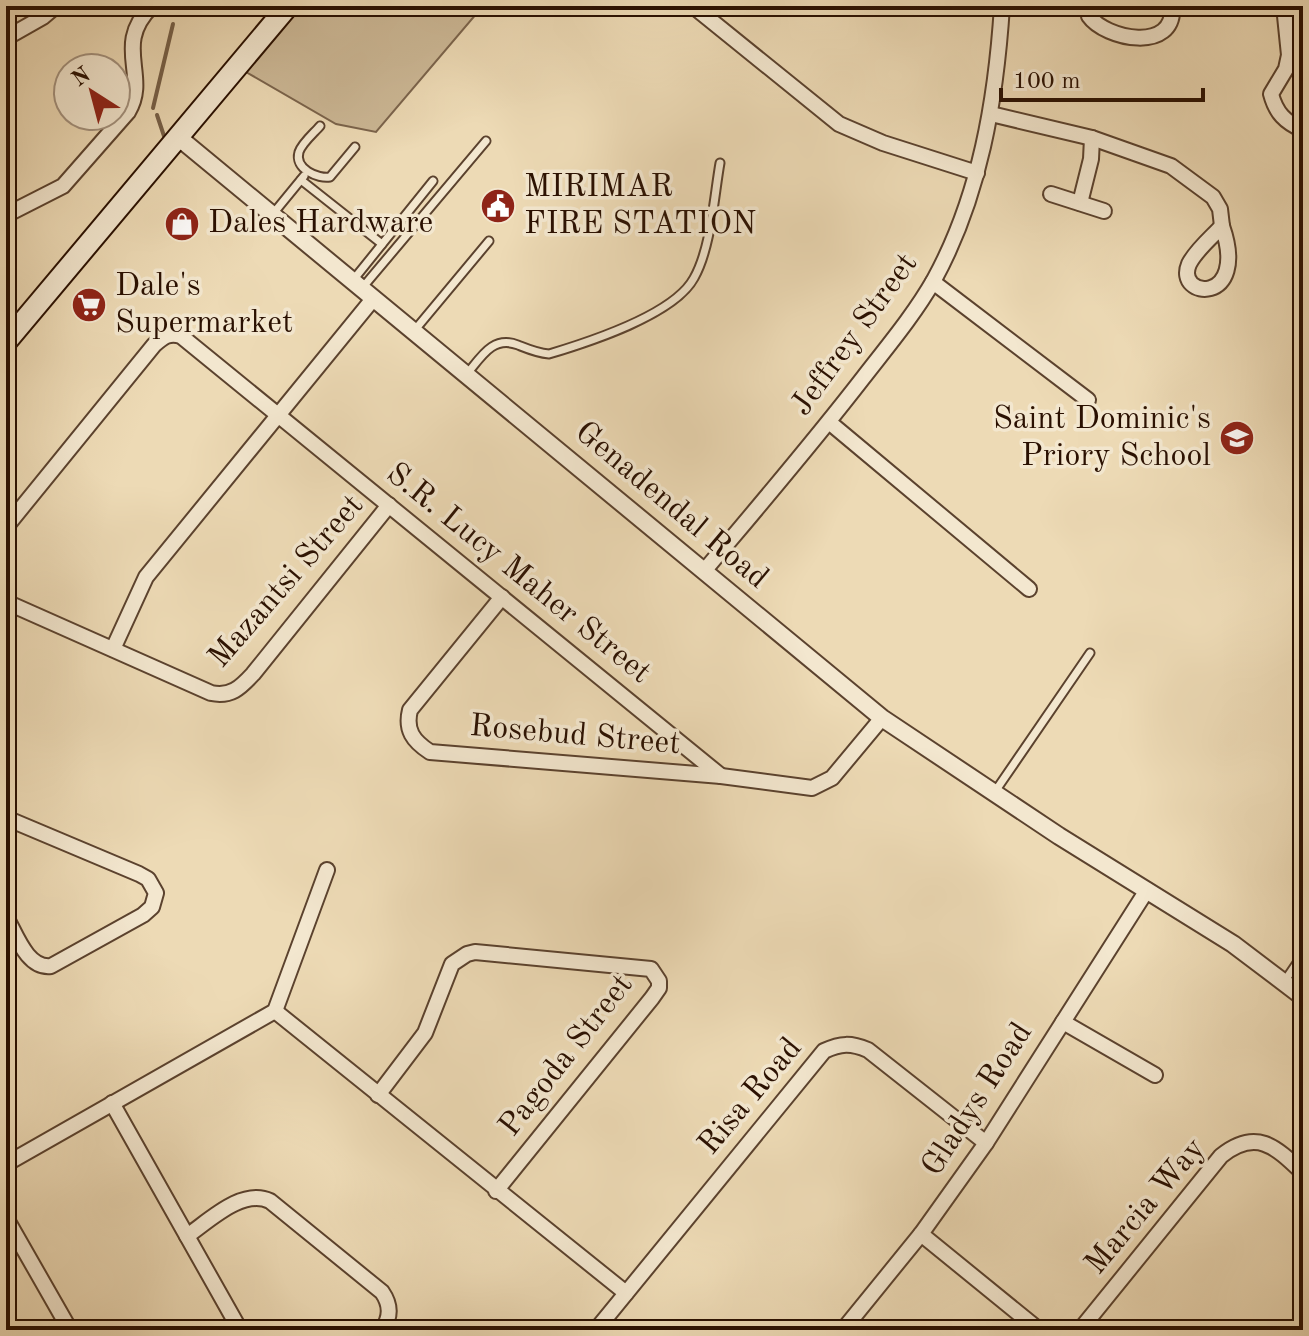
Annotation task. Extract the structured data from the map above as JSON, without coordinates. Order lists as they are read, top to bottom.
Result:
{
  "streets": {
    "street": [
      "Jeffrey Street",
      "Genadendal Road",
      "S.R. Lucy Maher Street",
      "Mazantsi Street",
      "Rosebud Street",
      "Pagoda Street",
      "Risa Road",
      "Gladys Road",
      "Marcia Way"
    ]
  },
  "crossings": [
    ["Jeffrey Street", "Genadendal Road"],
    ["Genadendal Road", "Rosebud Street"],
    ["Genadendal Road", "Gladys Road"],
    ["S.R. Lucy Maher Street", "Mazantsi Street"],
    ["S.R. Lucy Maher Street", "Rosebud Street"],
    ["Risa Road", "Gladys Road"]
  ],
  "places": {
    "public building": ["MIRIMAR FIRE STATION"],
    "shop": ["Dales Hardware"],
    "supermarket": ["Dale's Supermarket"],
    "school or university": ["Saint Dominic's Priory School"]
  },
  "scale_bar": "100 m",
  "north": "top left"
}
